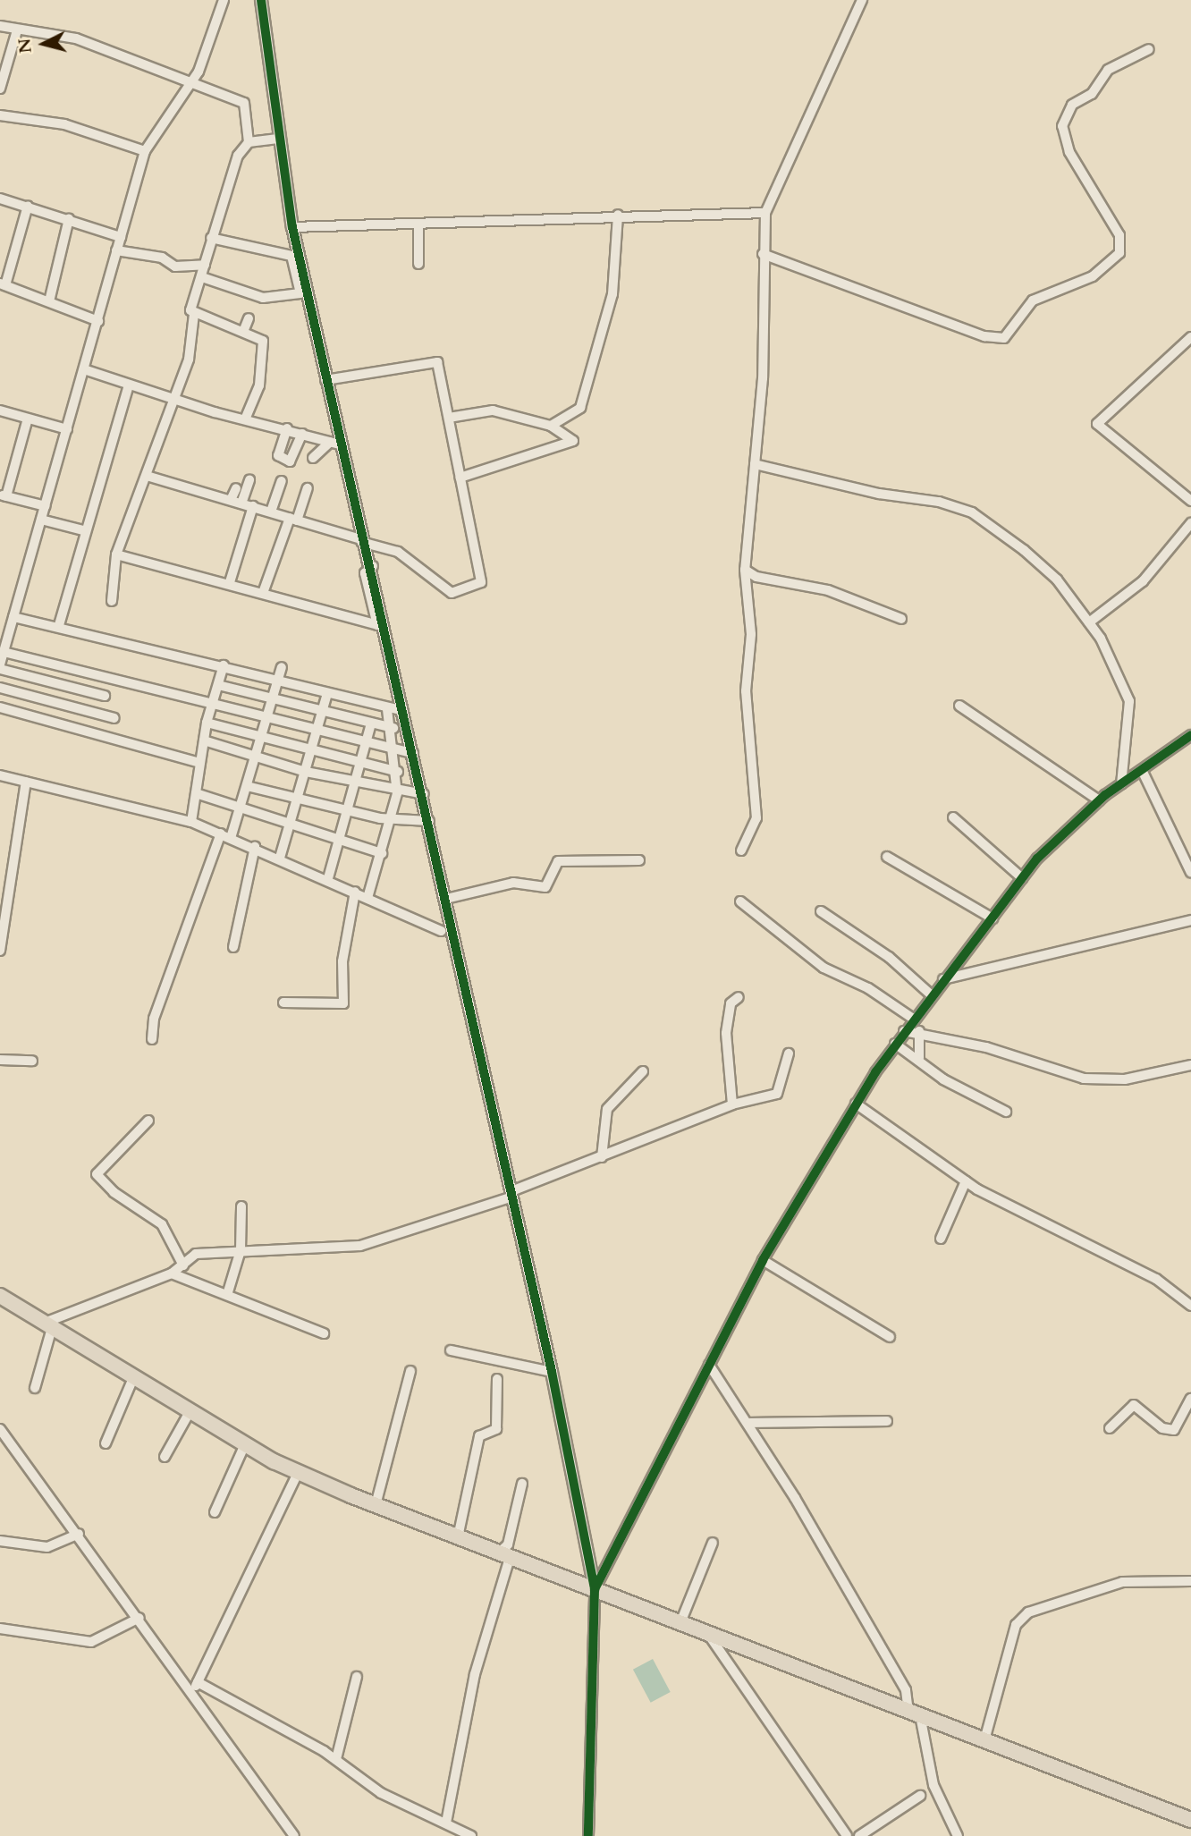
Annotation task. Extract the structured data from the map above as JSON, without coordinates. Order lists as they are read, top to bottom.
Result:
{
  "north": "left"
}
